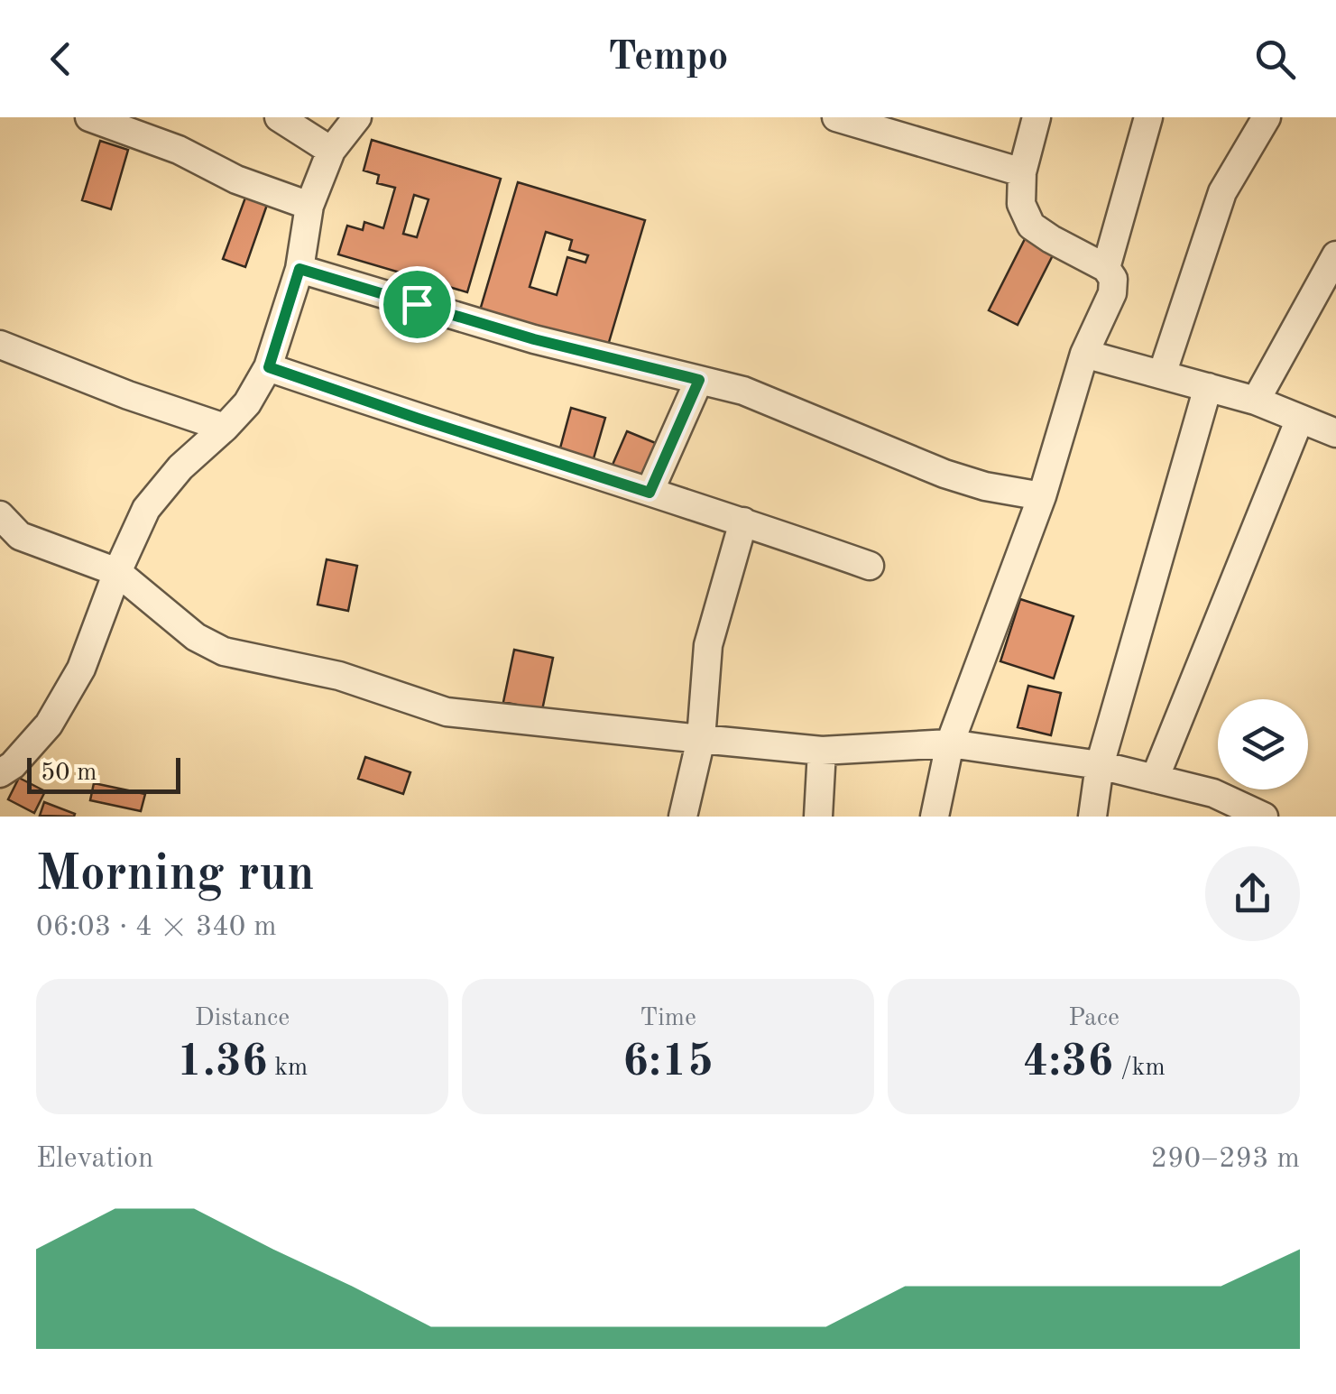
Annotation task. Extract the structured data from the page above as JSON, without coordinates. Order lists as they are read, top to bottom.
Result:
{
  "scale_bar": "50 m",
  "page": {
    "header": "Tempo",
    "scale": "50 m",
    "heading": ["Morning run", "06:03 · 4 × 340 m"],
    "stats": [
      ["Distance", "1.36 km"],
      ["Time", "6:15"],
      ["Pace", "4:36 /km"]
    ],
    "chart": ["Elevation", "290–293 m"]
  }
}
